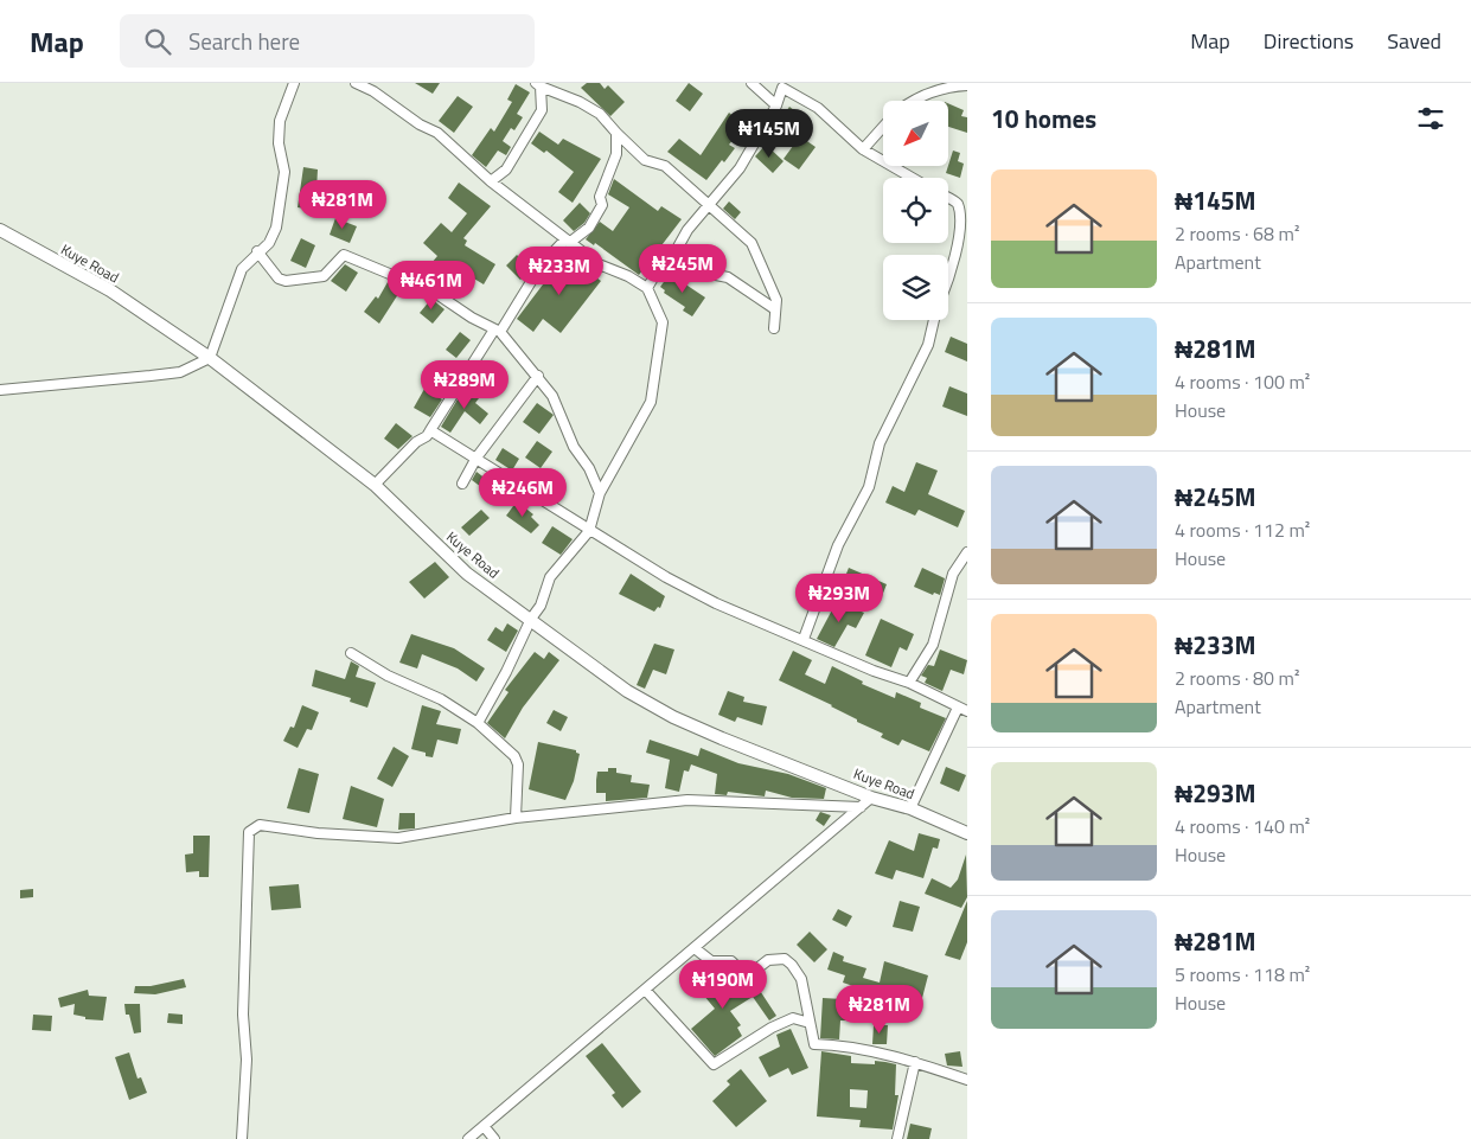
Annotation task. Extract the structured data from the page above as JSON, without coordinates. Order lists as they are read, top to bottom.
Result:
{
  "streets": {
    "street": ["Kuye Road"]
  },
  "north": "bottom left",
  "page": {
    "header": "Map",
    "search": "Search here",
    "nav": ["Map", "Directions", "Saved"],
    "heading": "10 homes",
    "price": [
      "₦145M",
      "₦281M",
      "₦245M",
      "₦233M",
      "₦461M",
      "₦289M",
      "₦246M",
      "₦293M",
      "₦190M",
      "₦281M"
    ],
    "list": [
      {
        "name": "₦145M",
        "note": "2 rooms · 68 m² · Apartment"
      },
      {
        "name": "₦281M",
        "note": "4 rooms · 100 m² · House"
      },
      {
        "name": "₦245M",
        "note": "4 rooms · 112 m² · House"
      },
      {
        "name": "₦233M",
        "note": "2 rooms · 80 m² · Apartment"
      },
      {
        "name": "₦293M",
        "note": "4 rooms · 140 m² · House"
      },
      {
        "name": "₦281M",
        "note": "5 rooms · 118 m² · House"
      }
    ]
  }
}
